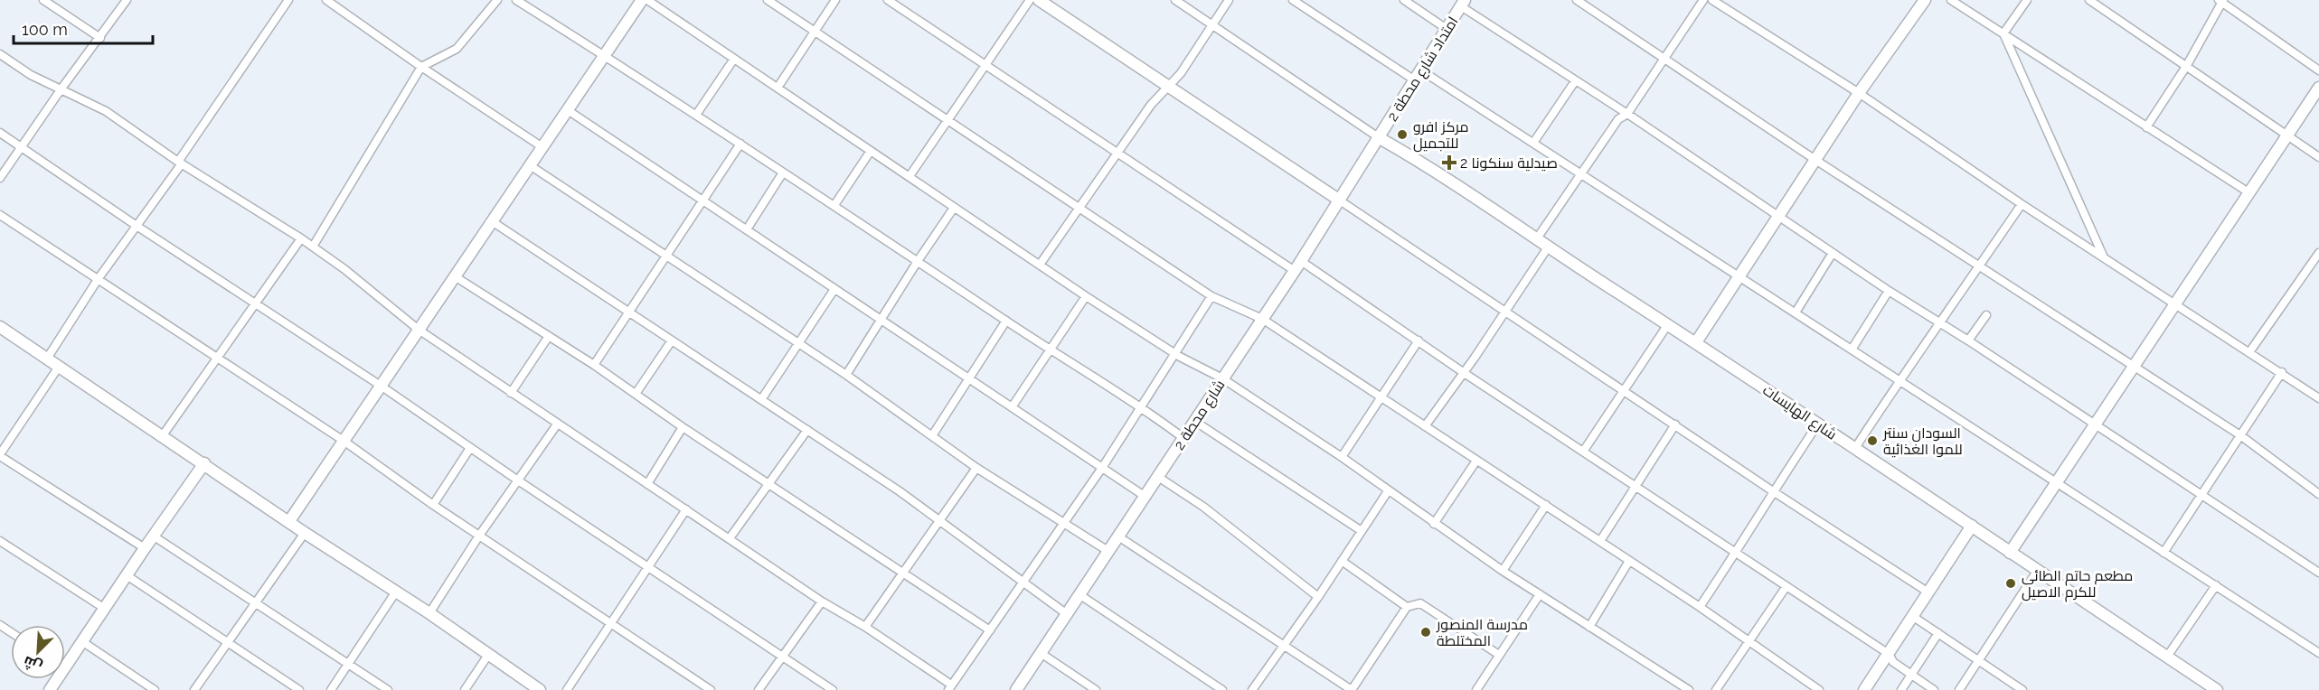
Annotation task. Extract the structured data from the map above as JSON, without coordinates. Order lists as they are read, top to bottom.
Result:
{
  "streets": {
    "street": ["امتداد شارع محطة 2", "شارع الهايسات", "شارع محطة 2"]
  },
  "crossings": [
    ["امتداد شارع محطة 2", "شارع الهايسات"],
    ["امتداد شارع محطة 2", "شارع محطة 2"],
    ["شارع الهايسات", "شارع محطة 2"]
  ],
  "places": {
    "other": [
      "مركز افرو للتجميل",
      "السودان سنتر للموا الغذائية",
      "مطعم حاتم الطائي للكرم الاصيل",
      "مدرسة المنصور المختلطة"
    ],
    "health": ["صيدلية سنكونا 2"]
  },
  "scale_bar": "100 m",
  "north": "bottom left"
}
